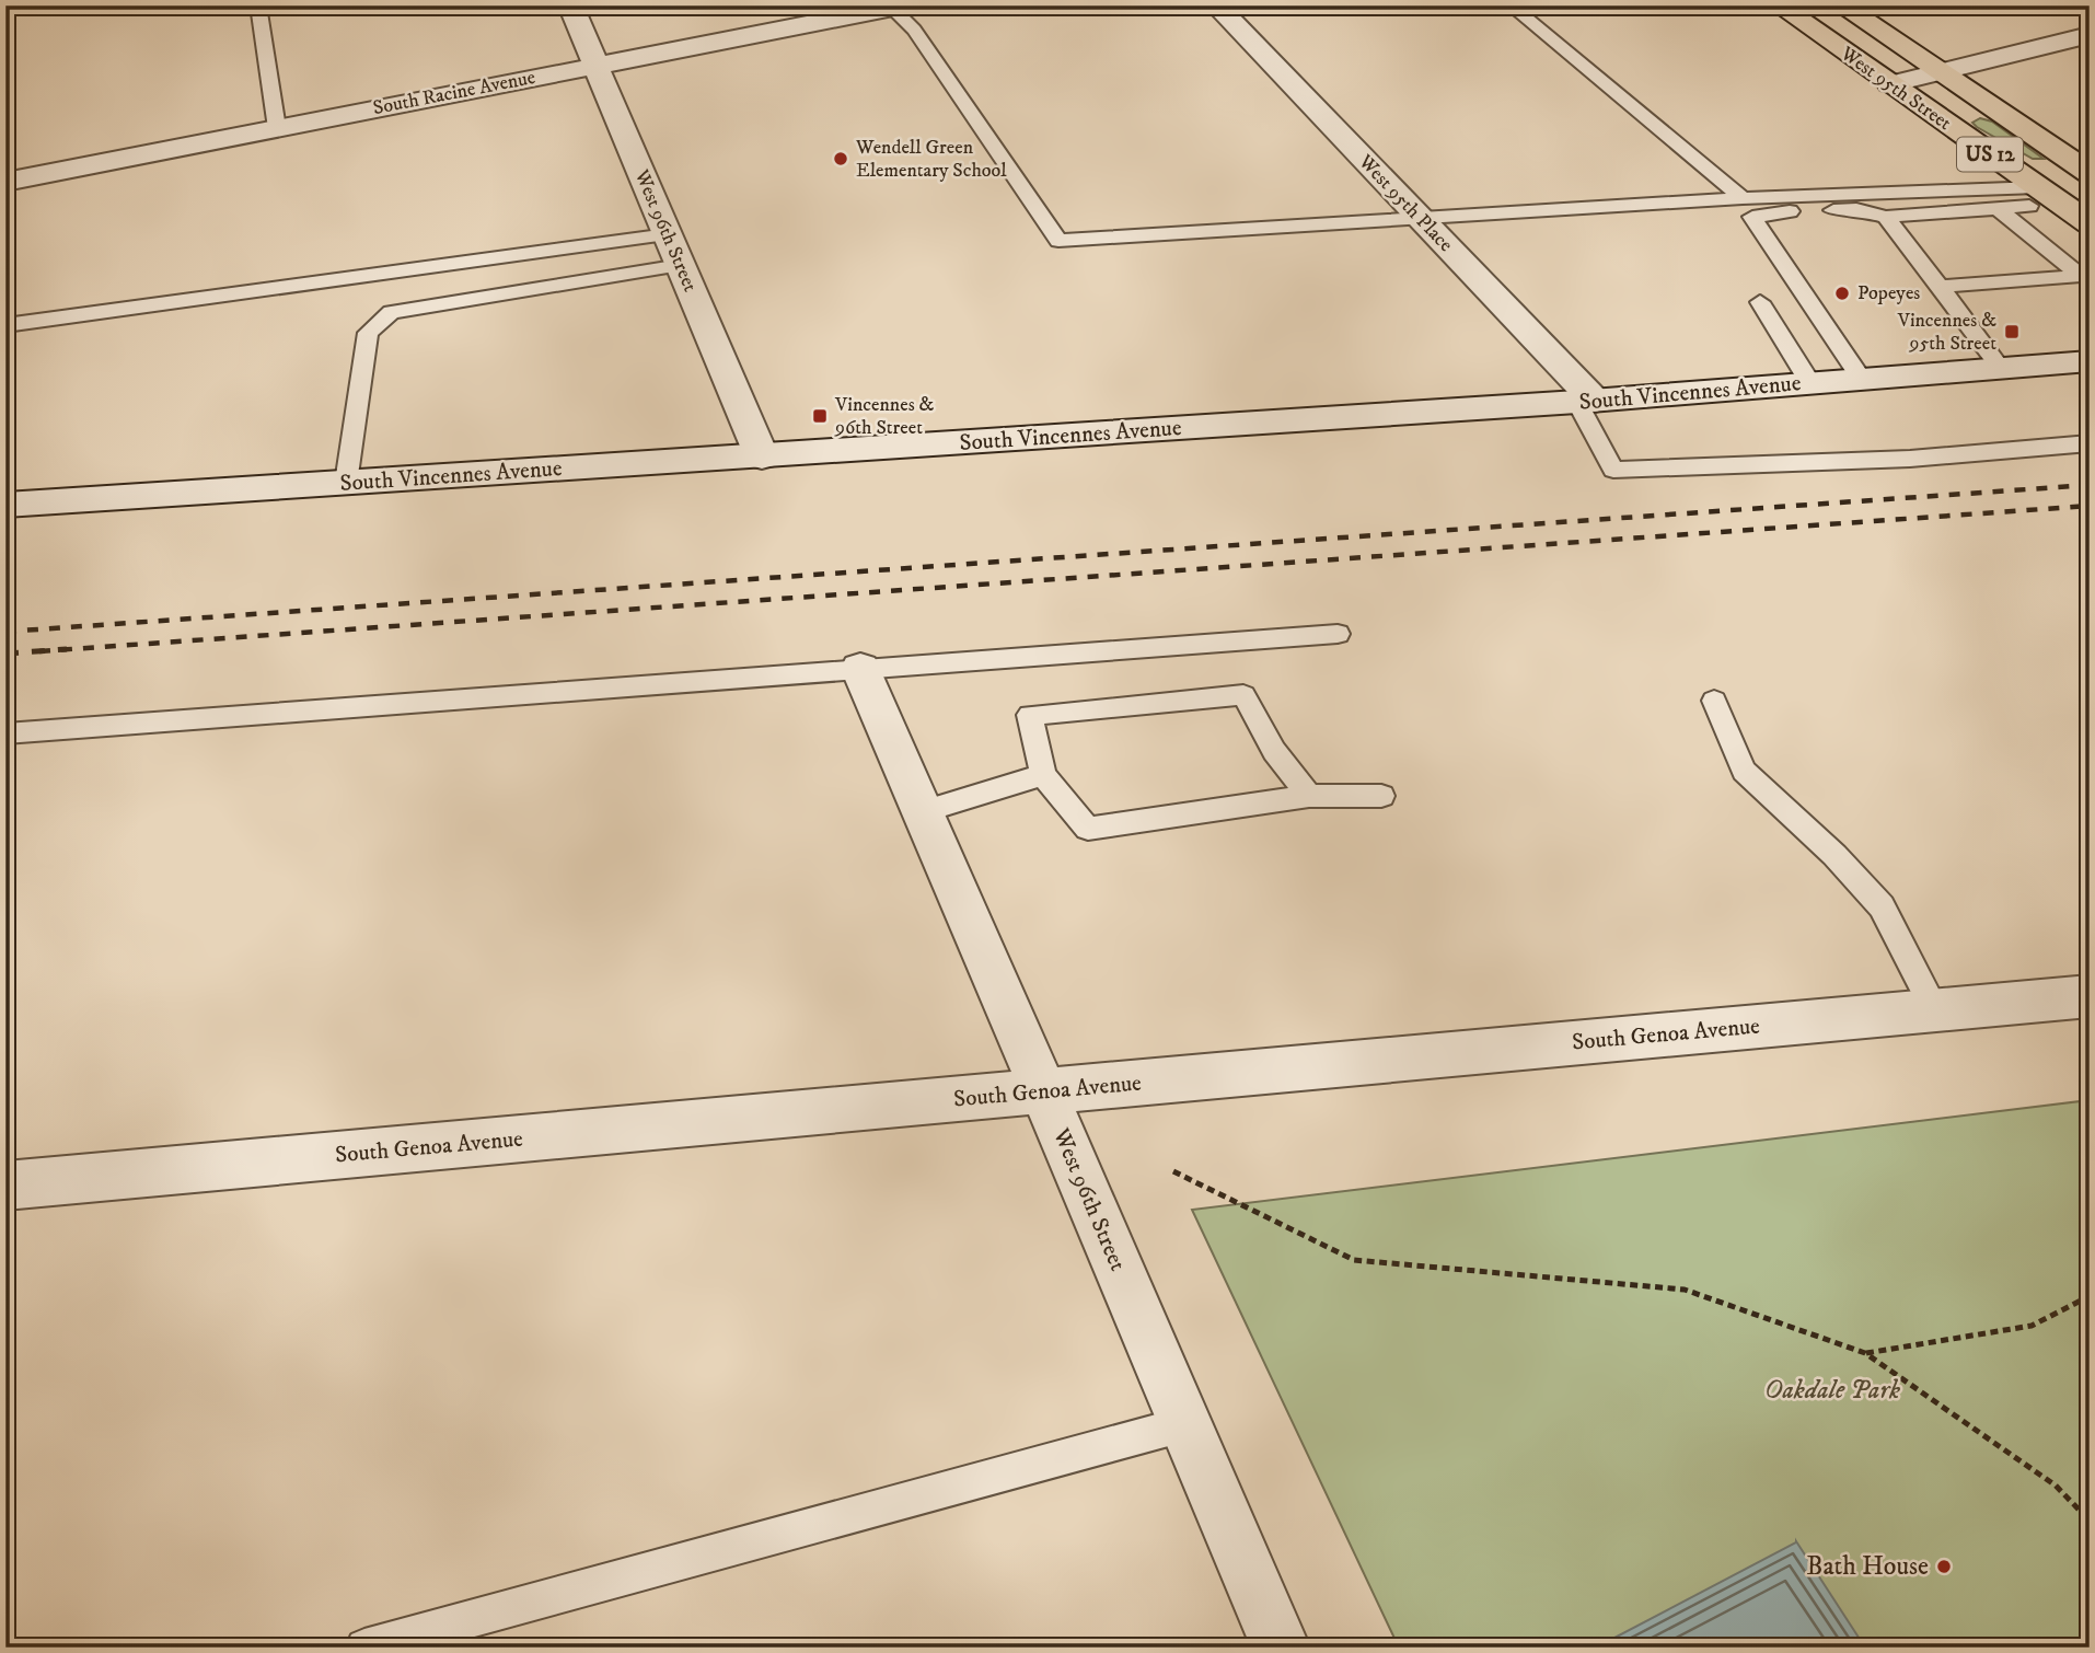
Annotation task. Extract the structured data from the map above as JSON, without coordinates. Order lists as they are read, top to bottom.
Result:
{
  "streets": {
    "main road": ["West 95th Street", "US 12"],
    "street": [
      "South Racine Avenue",
      "West 95th Place",
      "West 96th Street",
      "South Vincennes Avenue",
      "South Genoa Avenue"
    ]
  },
  "crossings": [
    ["South Racine Avenue", "West 96th Street"],
    ["West 95th Place", "South Vincennes Avenue"],
    ["West 96th Street", "South Vincennes Avenue"],
    ["West 96th Street", "South Genoa Avenue"]
  ],
  "parks": ["Oakdale Park"],
  "places": {
    "other": ["Wendell Green Elementary School", "Popeyes", "Bath House"],
    "transit": ["Vincennes & 95th Street", "Vincennes & 96th Street"]
  }
}
